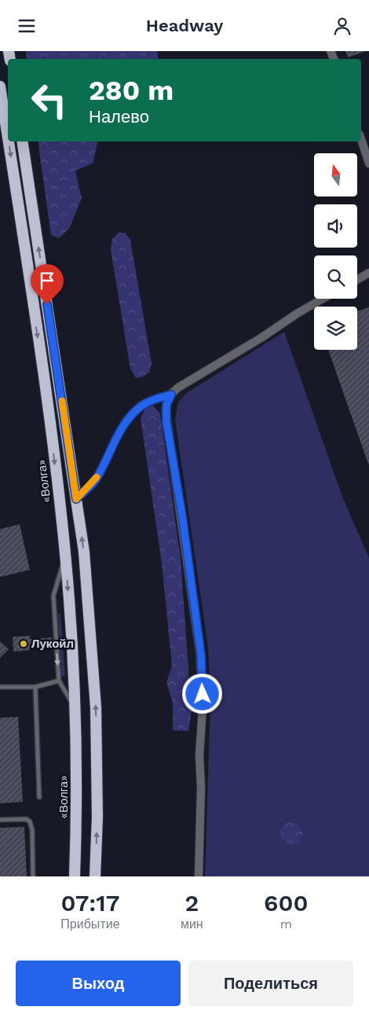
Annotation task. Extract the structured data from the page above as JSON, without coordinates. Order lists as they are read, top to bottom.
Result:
{
  "streets": {
    "highway": ["«Волга»"]
  },
  "places": ["Лукойл"],
  "north": "top",
  "page": {
    "header": "Headway",
    "turn": ["280 m", "Налево"],
    "eta": [
      "07:17",
      "Прибытие",
      "2",
      "мин",
      "600",
      "m"
    ],
    "buttons": ["Выход", "Поделиться"]
  }
}
